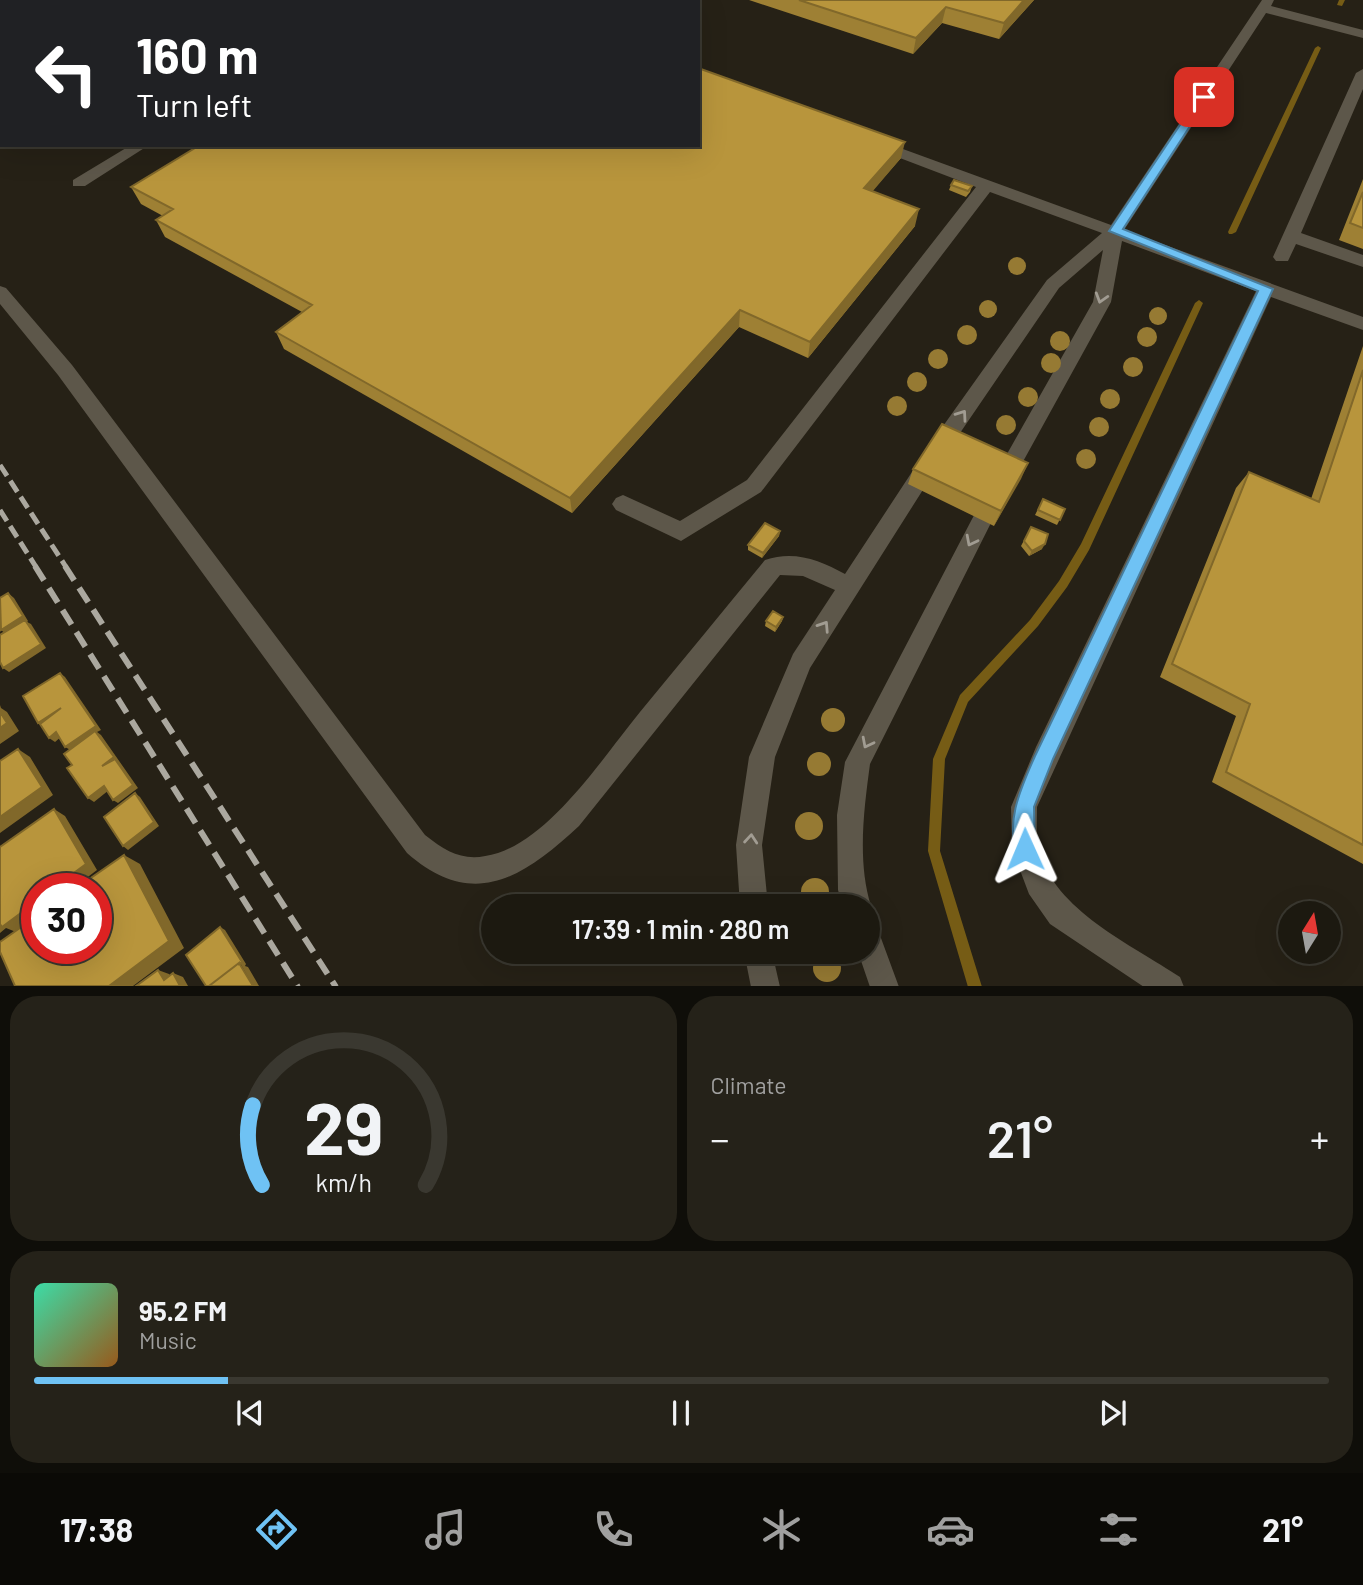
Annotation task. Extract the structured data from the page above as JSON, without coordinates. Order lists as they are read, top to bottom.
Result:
{
  "north": "top",
  "page": {
    "turn": ["160 m", "Turn left"],
    "limit": "30",
    "trip": "17:39 · 1 min · 280 m",
    "tile": "Climate",
    "heat": ["−", "21°", "+"],
    "song": ["95.2 FM", "Music"],
    "tabs": ["17:38", "21°"],
    "gauge": ["29", "km/h"]
  }
}
